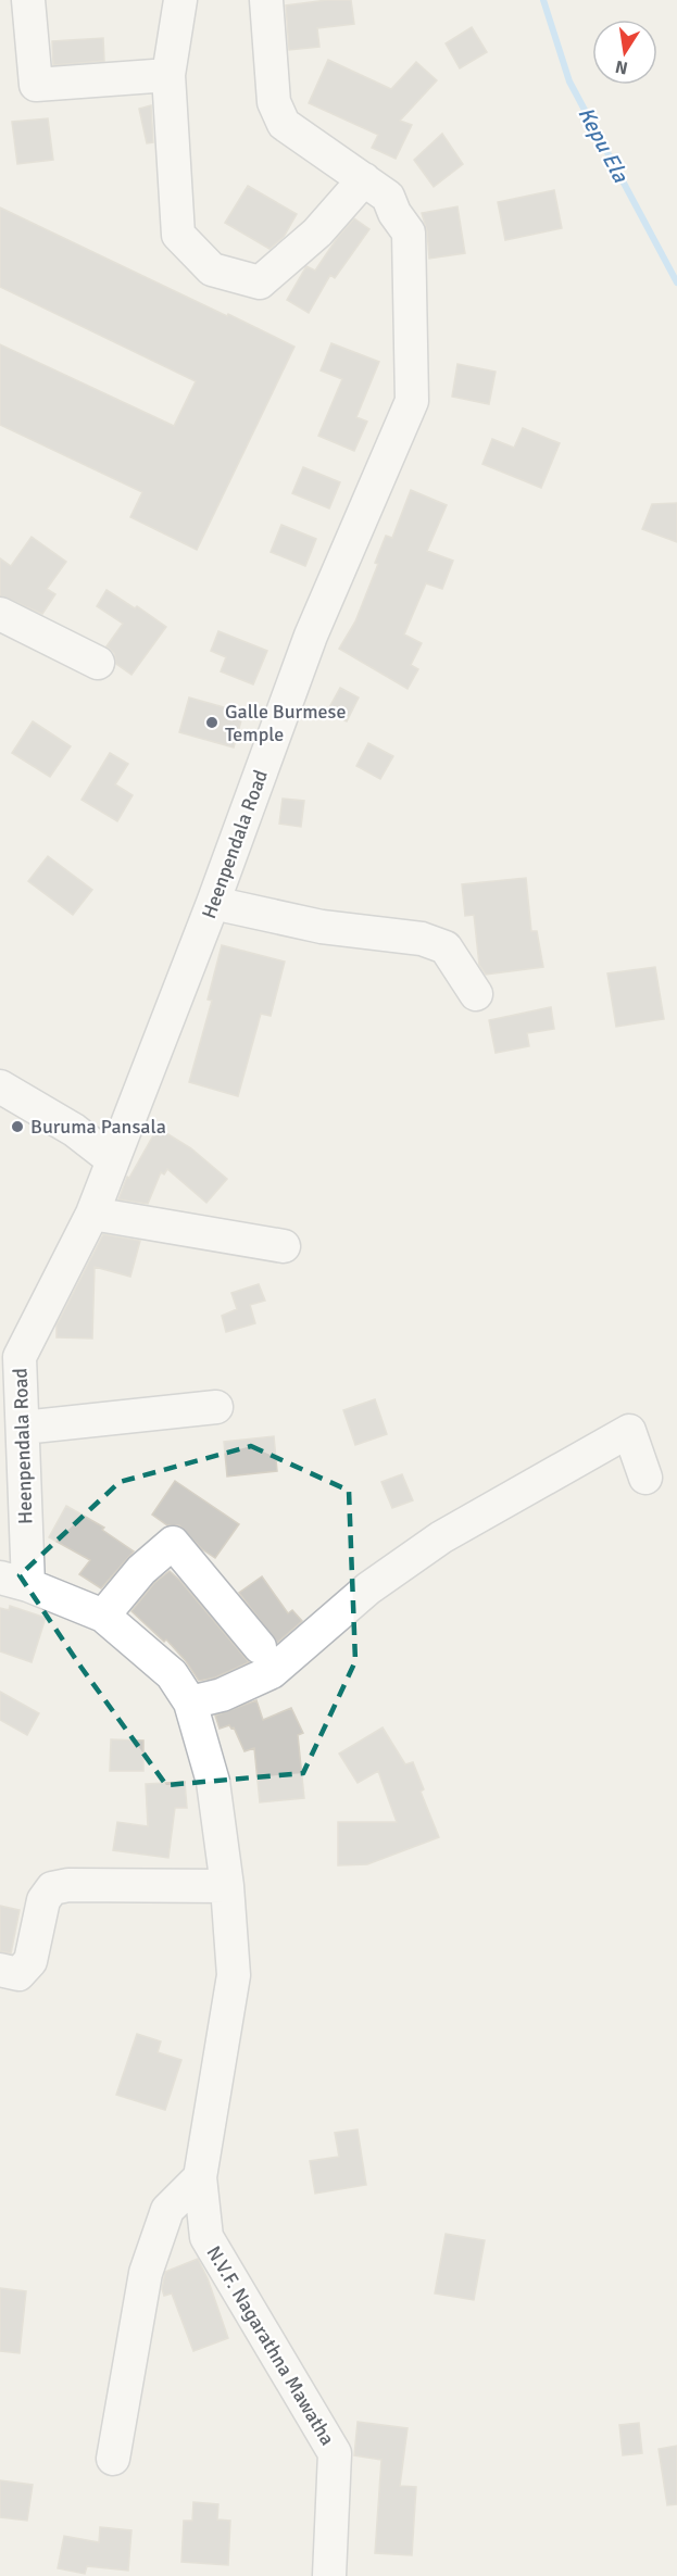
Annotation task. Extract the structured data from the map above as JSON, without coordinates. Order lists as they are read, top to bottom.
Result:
{
  "streets": {
    "street": ["Heenpendala Road", "N.V.F. Nagarathna Mawatha"]
  },
  "crossings": [
    ["Heenpendala Road", "N.V.F. Nagarathna Mawatha"]
  ],
  "water": ["Kepu Ela"],
  "places": ["Galle Burmese Temple", "Buruma Pansala"],
  "north": "bottom"
}
